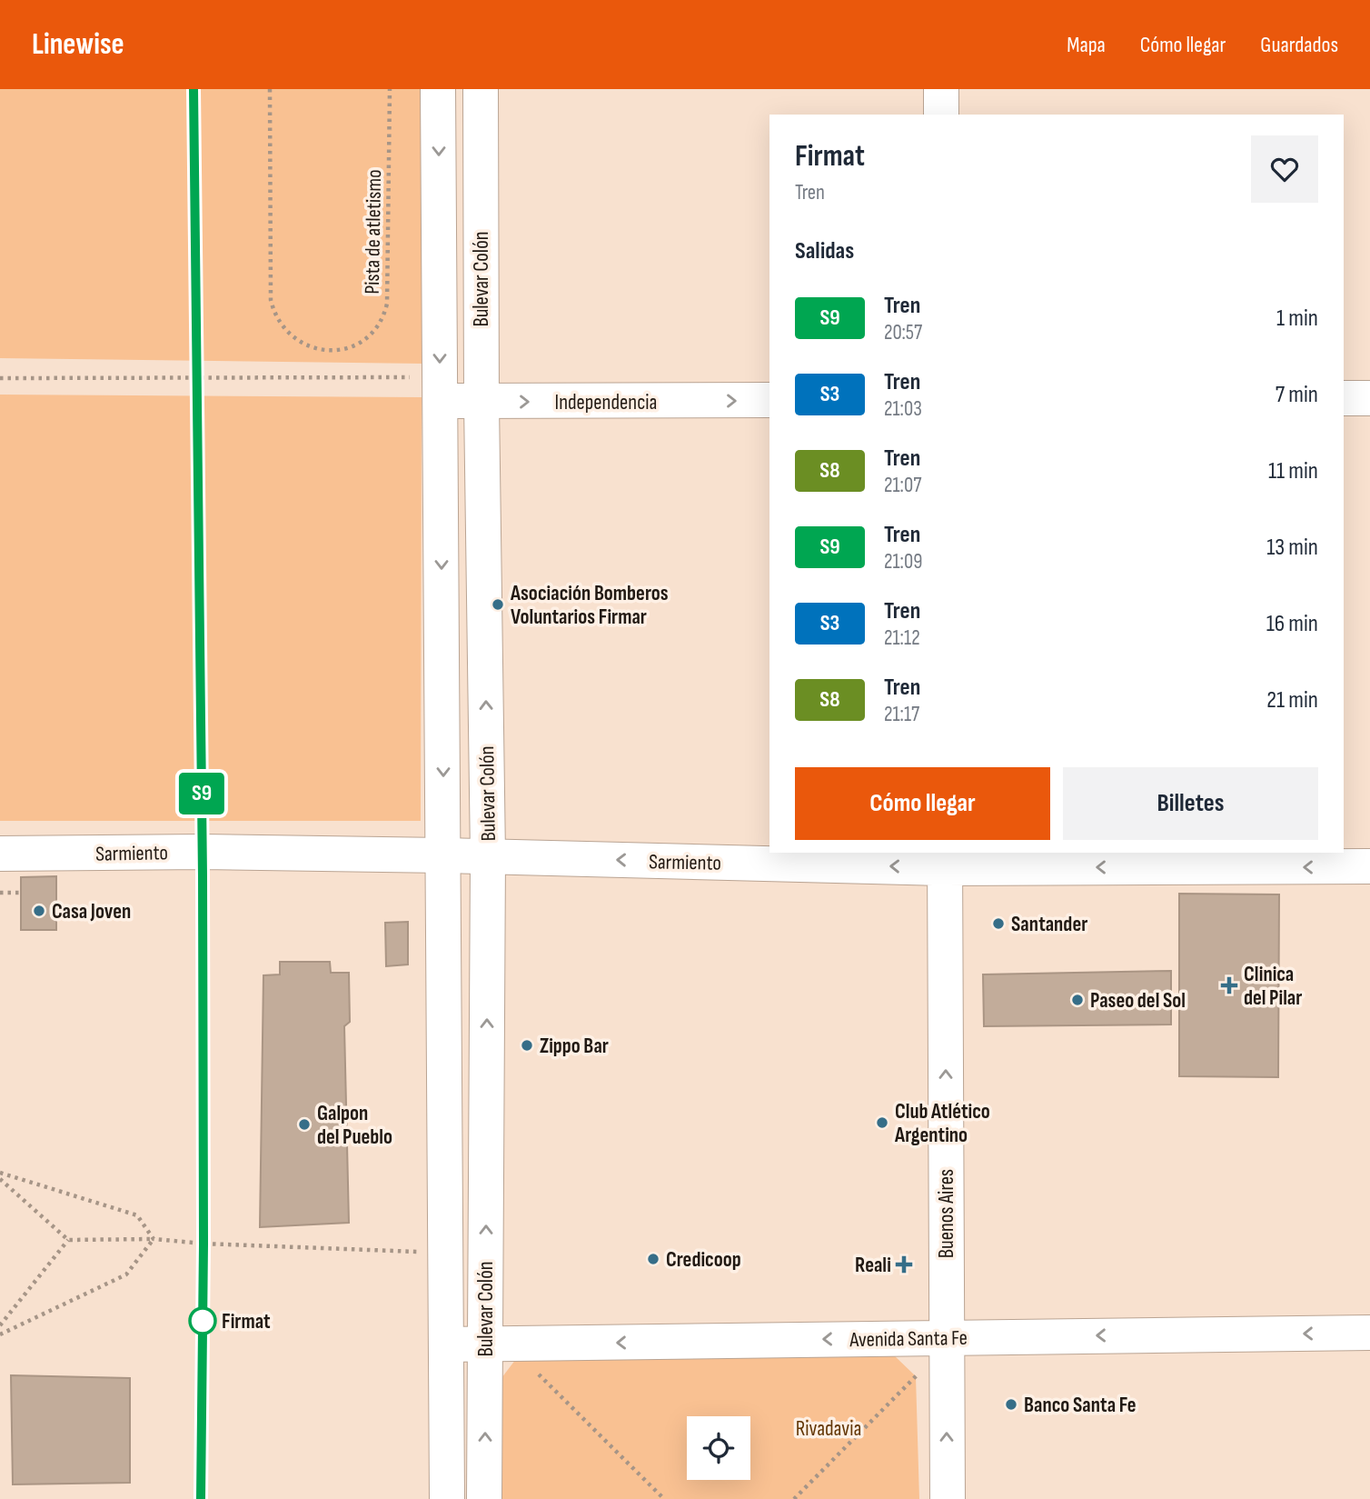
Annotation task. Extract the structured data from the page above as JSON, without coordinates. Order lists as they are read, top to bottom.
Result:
{
  "streets": {
    "street": [
      "Bulevar Colón",
      "Independencia",
      "Sarmiento",
      "Buenos Aires",
      "Avenida Santa Fe"
    ],
    "path": ["Pista de atletismo"]
  },
  "crossings": [
    ["Bulevar Colón", "Independencia"],
    ["Bulevar Colón", "Sarmiento"],
    ["Bulevar Colón", "Avenida Santa Fe"],
    ["Sarmiento", "Buenos Aires"],
    ["Buenos Aires", "Avenida Santa Fe"]
  ],
  "one_way": [
    "Independencia",
    "Sarmiento",
    "Buenos Aires",
    "Avenida Santa Fe"
  ],
  "parks": ["Rivadavia"],
  "places": {
    "other": [
      "Asociación Bomberos Voluntarios Firmar",
      "Casa Joven",
      "Santander",
      "Paseo del Sol",
      "Zippo Bar",
      "Club Atlético Argentino",
      "Galpon del Pueblo",
      "Credicoop",
      "Firmat",
      "Banco Santa Fe"
    ],
    "health": ["Clinica del Pilar", "Reali"]
  },
  "page": {
    "header": "Linewise",
    "nav": ["Mapa", "Cómo llegar", "Guardados"],
    "on_map": "S9",
    "heading": [
      ["Firmat", "Tren"],
      "Salidas"
    ],
    "list": [
      {
        "mark": "S9",
        "name": "Tren",
        "note": "20:57",
        "value": "1 min"
      },
      {
        "mark": "S3",
        "name": "Tren",
        "note": "21:03",
        "value": "7 min"
      },
      {
        "mark": "S8",
        "name": "Tren",
        "note": "21:07",
        "value": "11 min"
      },
      {
        "mark": "S9",
        "name": "Tren",
        "note": "21:09",
        "value": "13 min"
      },
      {
        "mark": "S3",
        "name": "Tren",
        "note": "21:12",
        "value": "16 min"
      },
      {
        "mark": "S8",
        "name": "Tren",
        "note": "21:17",
        "value": "21 min"
      }
    ],
    "buttons": ["Cómo llegar", "Billetes"]
  }
}
